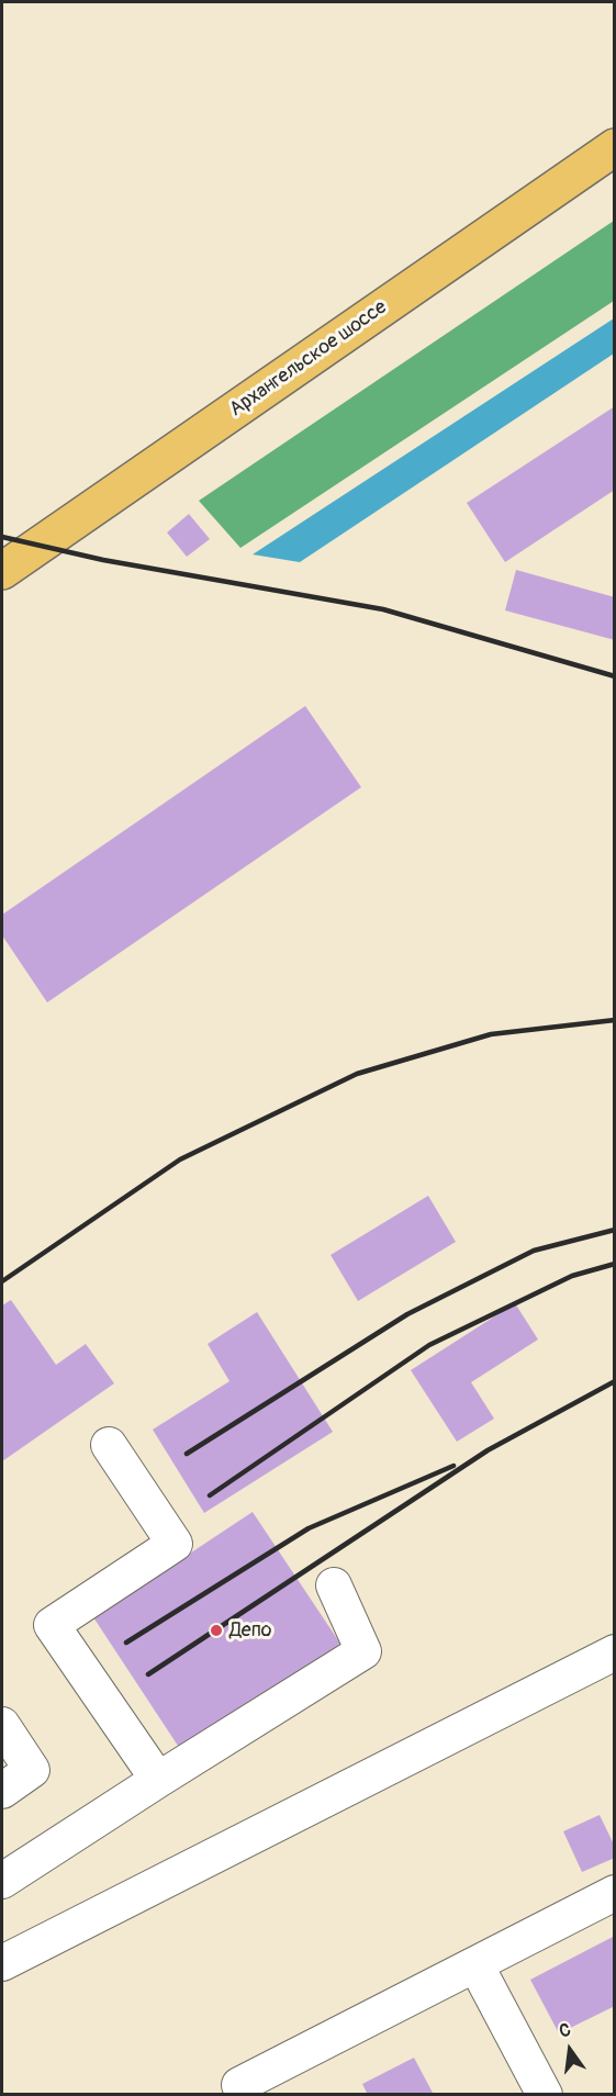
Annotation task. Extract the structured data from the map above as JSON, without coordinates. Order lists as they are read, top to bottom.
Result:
{
  "streets": {
    "main road": ["Архангельское шоссе"]
  },
  "places": ["Депо"],
  "north": "top"
}
